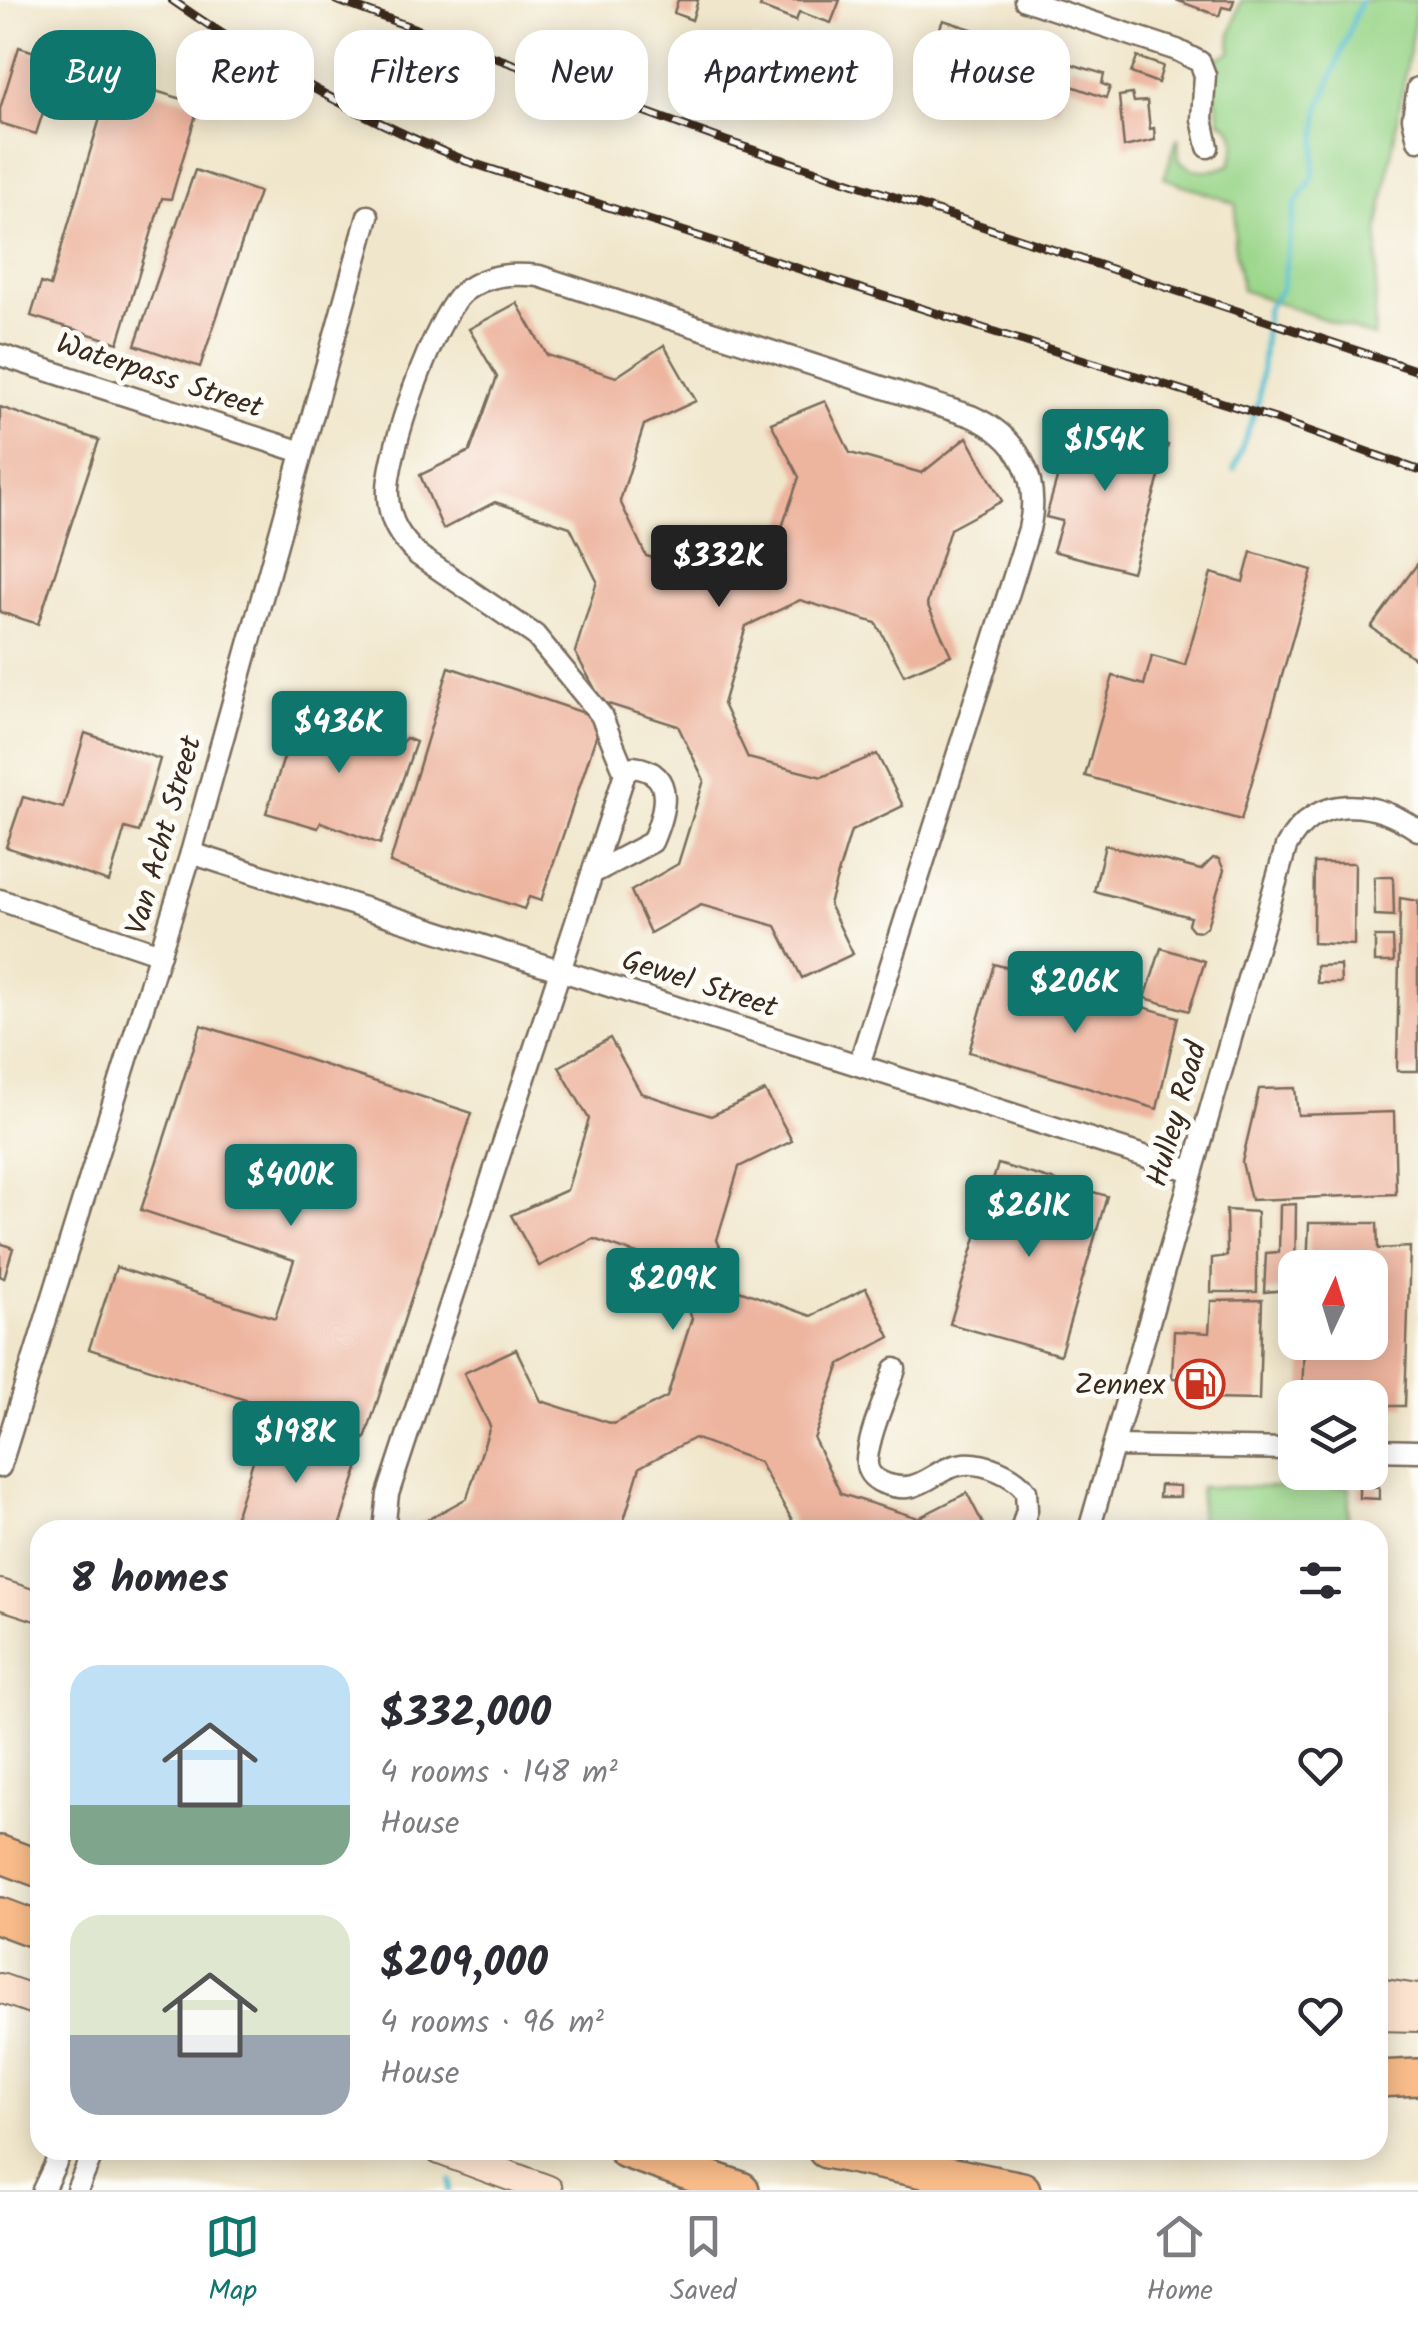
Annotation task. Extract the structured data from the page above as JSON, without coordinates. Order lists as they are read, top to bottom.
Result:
{
  "streets": {
    "street": [
      "Waterpass Street",
      "Van Acht Street",
      "Gewel Street",
      "Hulley Road"
    ]
  },
  "crossings": [
    ["Waterpass Street", "Van Acht Street"],
    ["Van Acht Street", "Gewel Street"],
    ["Gewel Street", "Hulley Road"]
  ],
  "places": {
    "fuel station": ["Zennex"]
  },
  "north": "top",
  "page": {
    "chip": [
      "Buy",
      "Rent",
      "Filters",
      "New",
      "Apartment",
      "House"
    ],
    "price": [
      "$154K",
      "$332K",
      "$436K",
      "$206K",
      "$400K",
      "$261K",
      "$209K",
      "$198K"
    ],
    "heading": "8 homes",
    "list": [
      {
        "name": "$332,000",
        "note": "4 rooms · 148 m² · House"
      },
      {
        "name": "$209,000",
        "note": "4 rooms · 96 m² · House"
      }
    ],
    "tabs": ["Map", "Saved", "Home"]
  }
}
